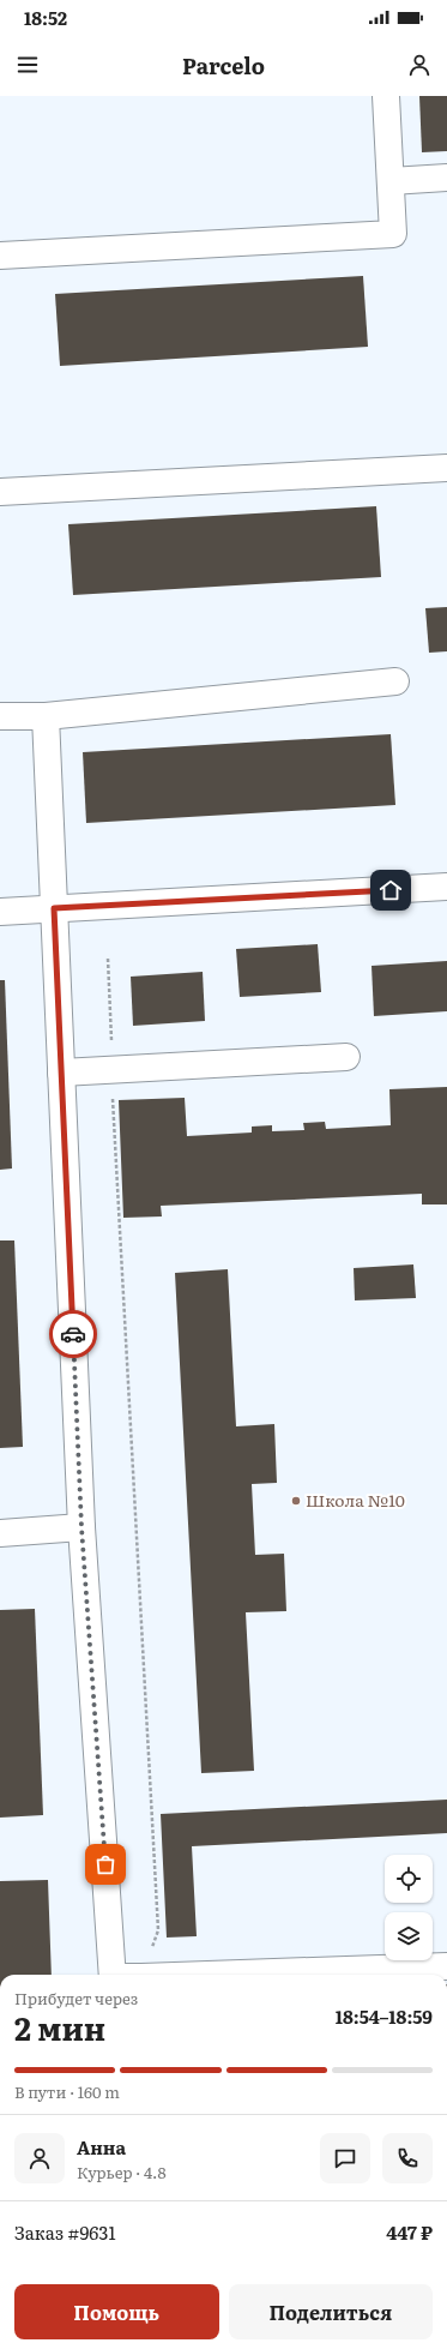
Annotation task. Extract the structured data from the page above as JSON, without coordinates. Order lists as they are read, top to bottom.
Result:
{
  "places": ["Школа №10"],
  "page": {
    "status": "18:52",
    "header": "Parcelo",
    "heading": ["2 мин", "Прибудет через", "18:54–18:59"],
    "panel": [
      "Анна",
      "Курьер · 4.8",
      "Заказ #9631",
      "447 ₽"
    ],
    "bar": "В пути · 160 m",
    "buttons": ["Помощь", "Поделиться"]
  }
}
